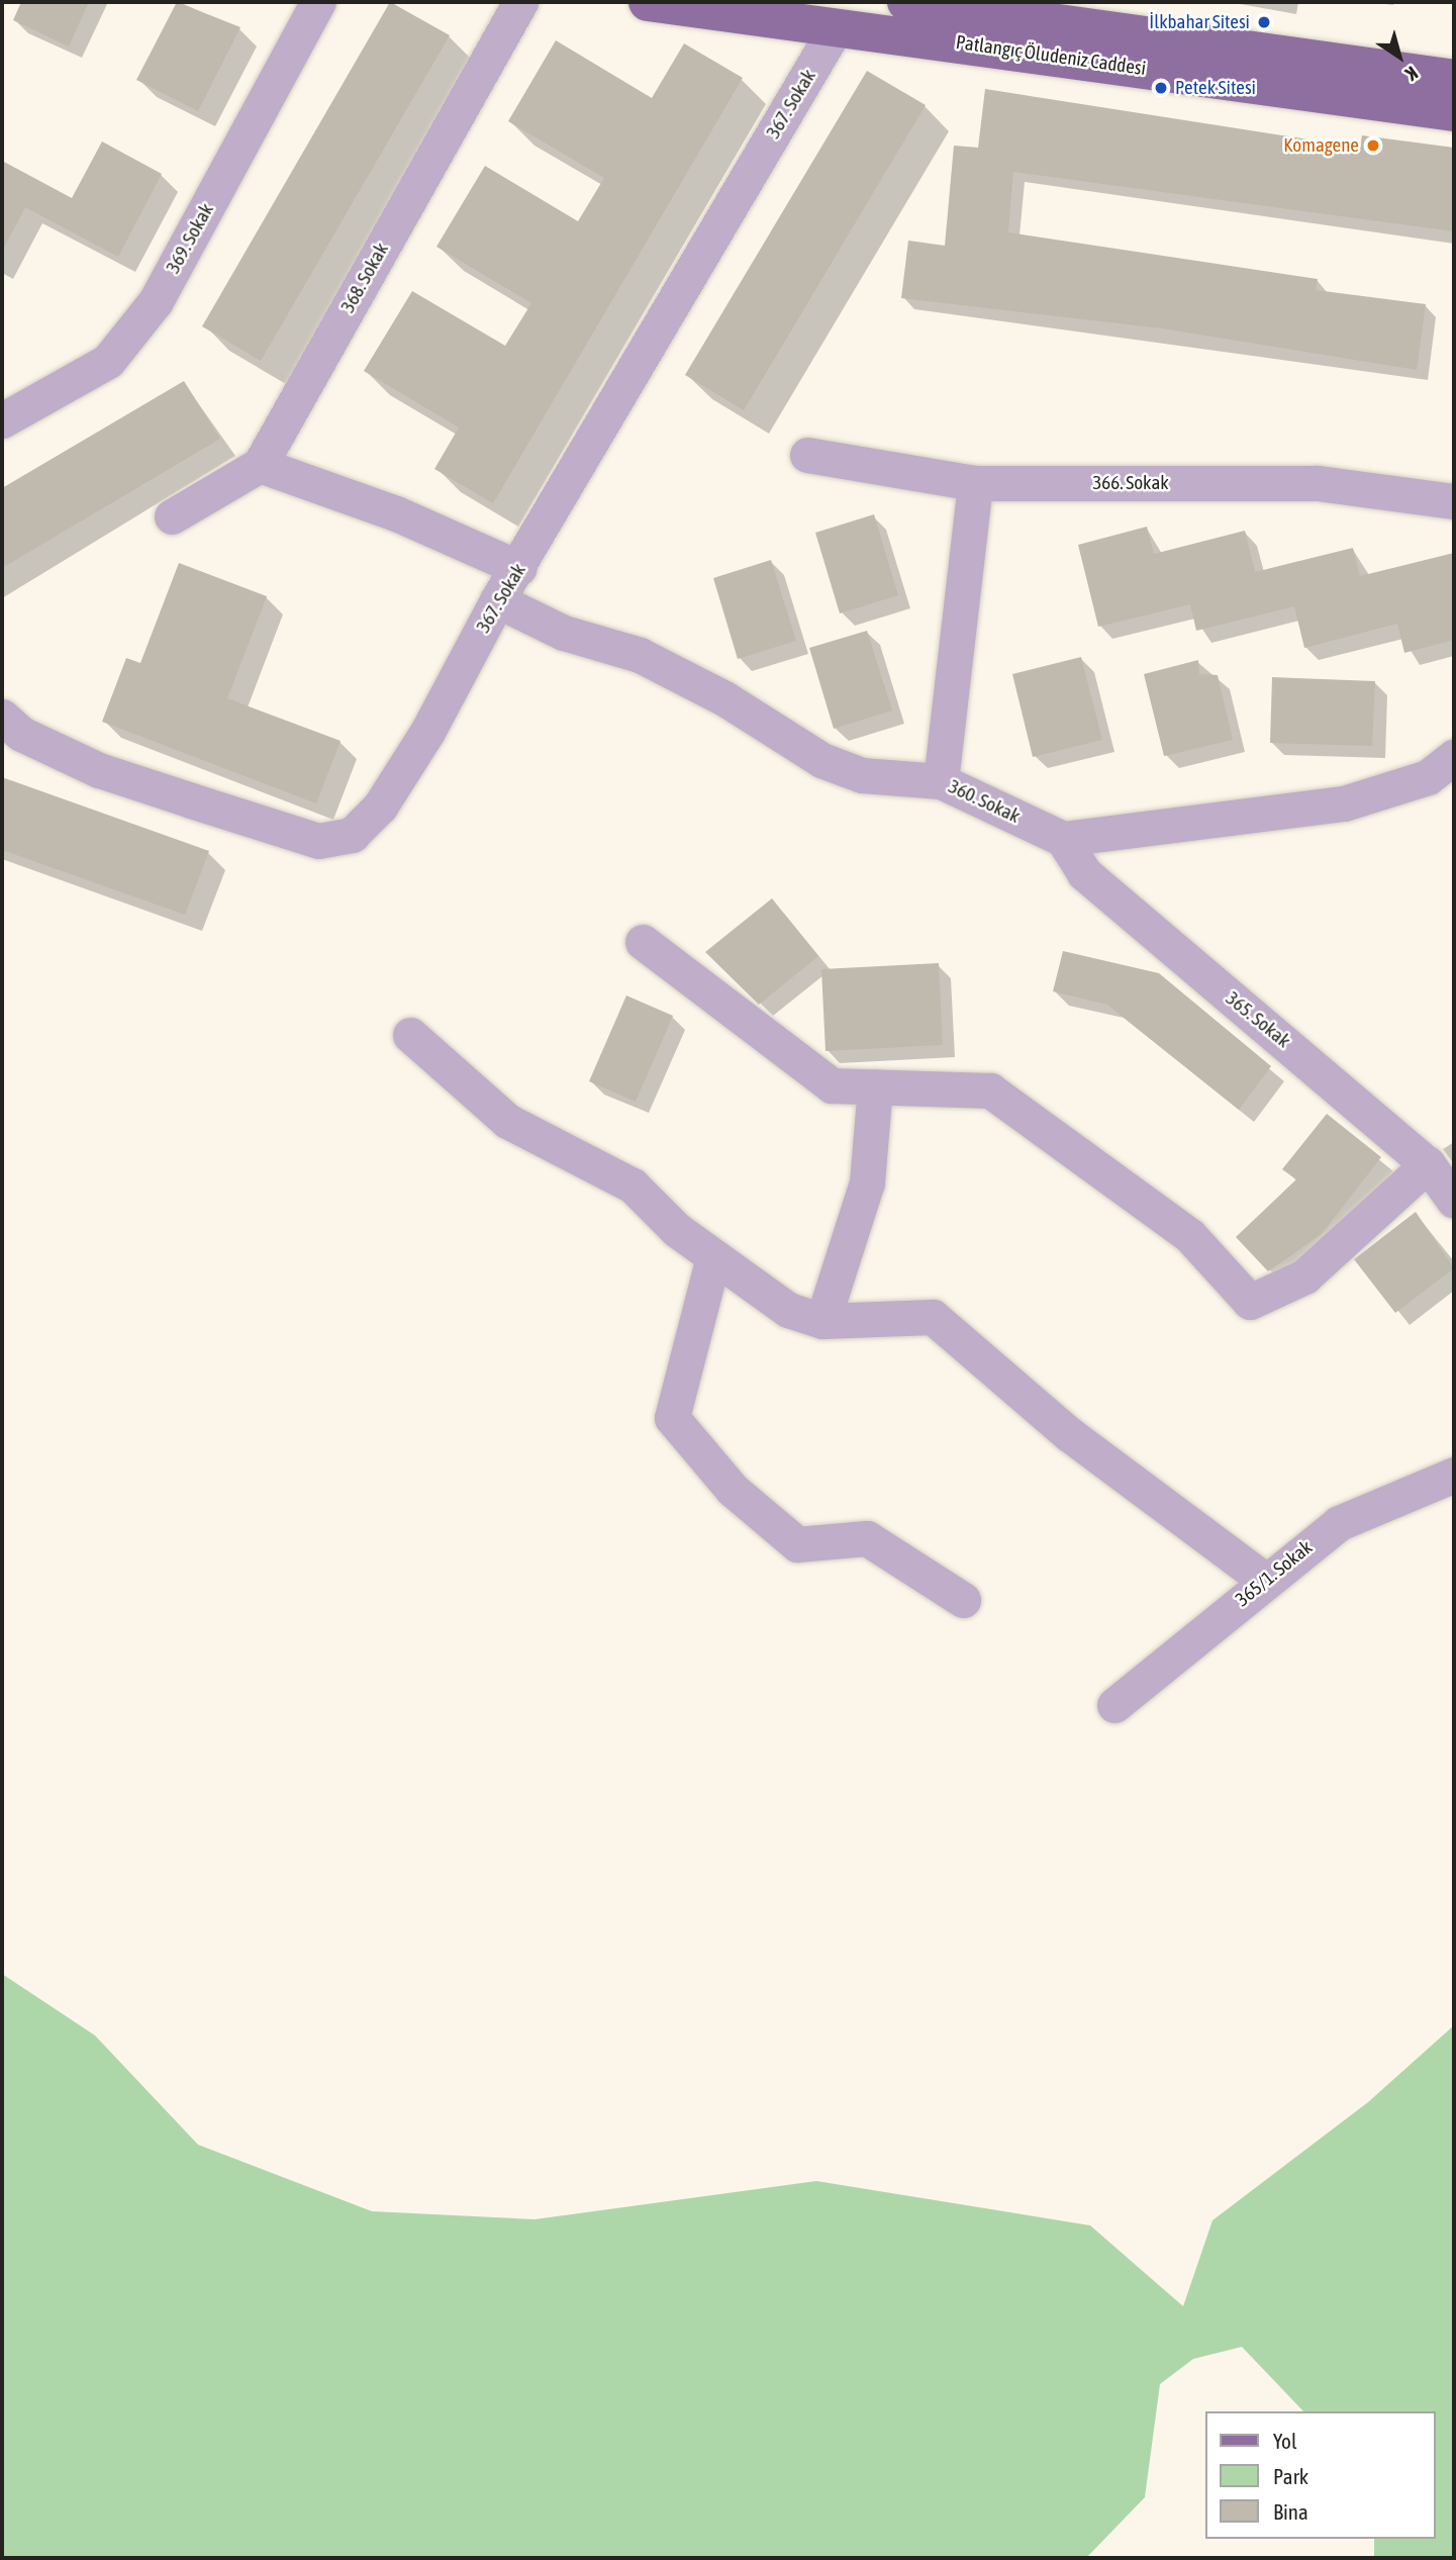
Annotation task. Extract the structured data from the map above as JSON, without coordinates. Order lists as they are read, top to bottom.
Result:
{
  "streets": {
    "main road": ["Patlangıç Öludeniz Caddesi"],
    "street": [
      "367. Sokak",
      "369. Sokak",
      "368. Sokak",
      "366. Sokak",
      "360. Sokak",
      "365. Sokak",
      "365/1. Sokak"
    ]
  },
  "crossings": [
    ["Patlangıç Öludeniz Caddesi", "367. Sokak"],
    ["367. Sokak", "360. Sokak"],
    ["360. Sokak", "365. Sokak"]
  ],
  "places": ["İlkbahar Sitesi", "Petek Sitesi", "Komagene"],
  "legend": ["Yol", "Park", "Bina"],
  "north": "bottom right"
}
